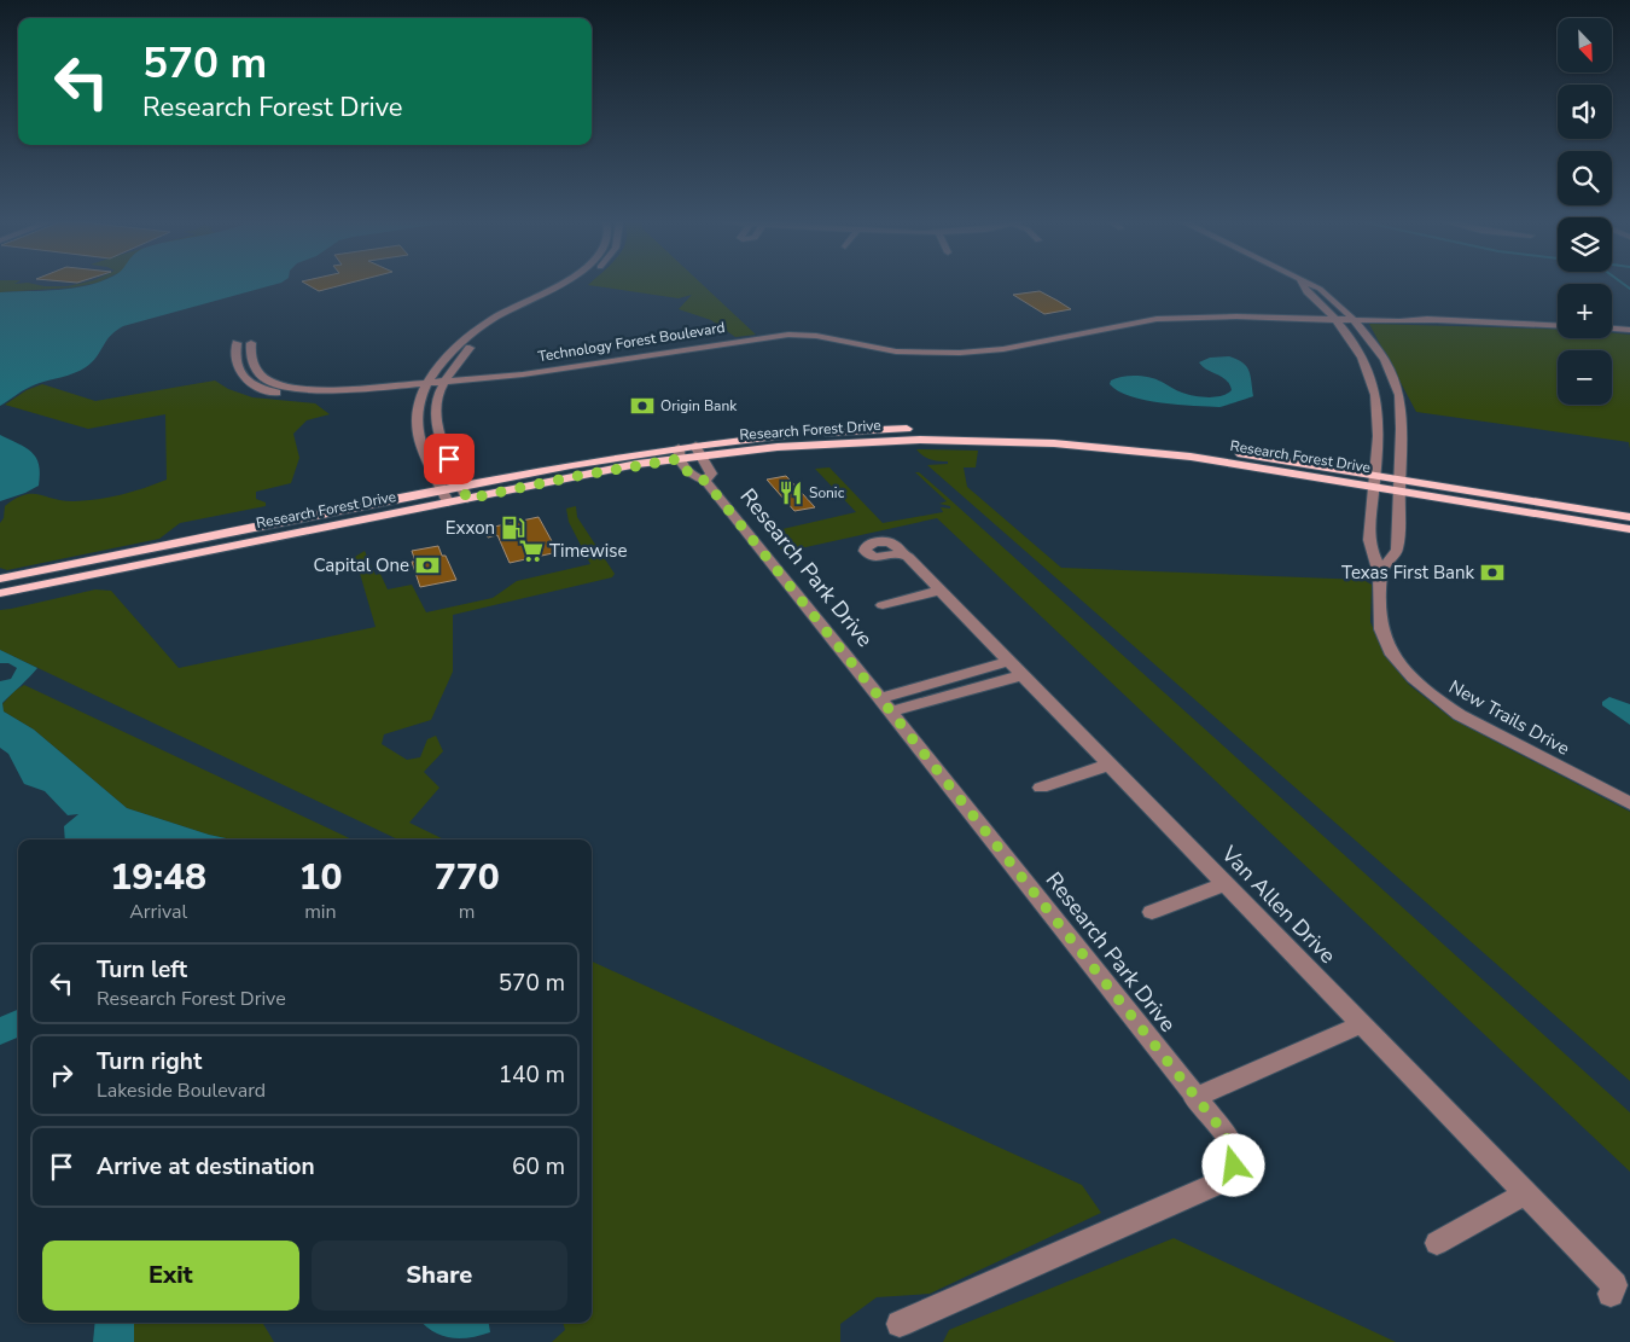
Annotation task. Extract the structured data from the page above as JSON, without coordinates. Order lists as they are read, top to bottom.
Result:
{
  "streets": {
    "main road": ["Research Forest Drive"],
    "street": [
      "Technology Forest Boulevard",
      "Research Park Drive",
      "New Trails Drive",
      "Van Allen Drive"
    ]
  },
  "crossings": [
    ["Technology Forest Boulevard", "New Trails Drive"],
    ["Research Forest Drive", "Research Park Drive"],
    ["Research Forest Drive", "New Trails Drive"]
  ],
  "places": {
    "bank": ["Origin Bank", "Capital One", "Texas First Bank"],
    "restaurant": ["Sonic"],
    "fuel station": ["Exxon"],
    "supermarket": ["Timewise"]
  },
  "north": "bottom right",
  "page": {
    "map_buttons": ["+", "−"],
    "turn": ["570 m", "Research Forest Drive"],
    "eta": [
      "19:48",
      "Arrival",
      "10",
      "min",
      "770",
      "m"
    ],
    "list": [
      {
        "name": "Turn left",
        "note": "Research Forest Drive",
        "value": "570 m"
      },
      {
        "name": "Turn right",
        "note": "Lakeside Boulevard",
        "value": "140 m"
      },
      {
        "name": "Arrive at destination",
        "value": "60 m"
      }
    ],
    "buttons": ["Exit", "Share"]
  }
}
